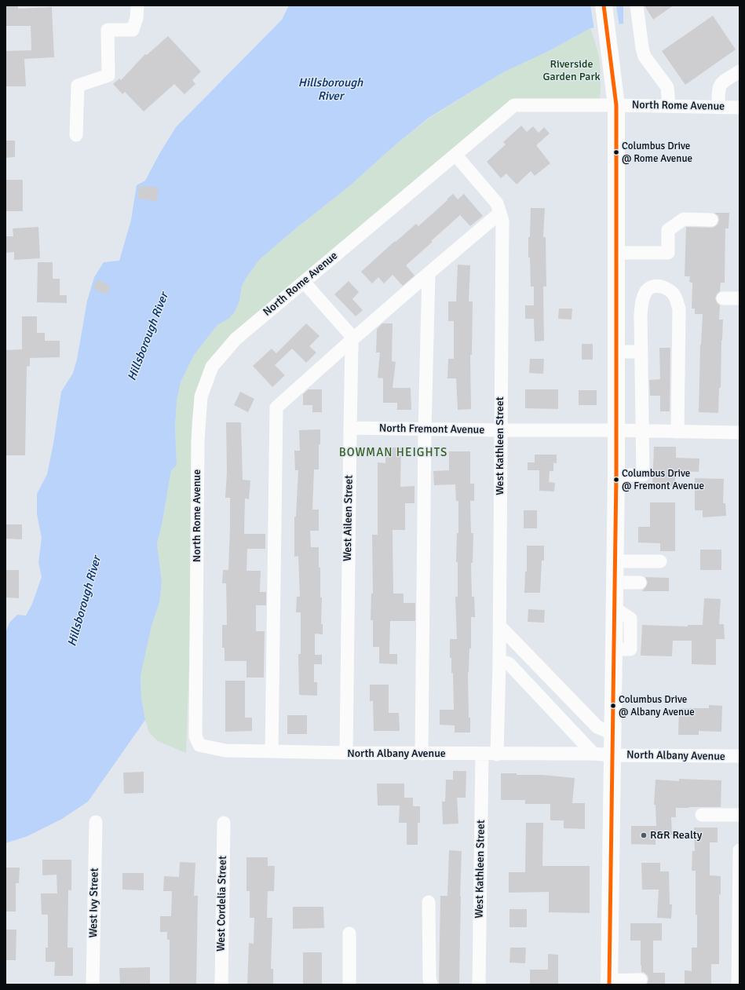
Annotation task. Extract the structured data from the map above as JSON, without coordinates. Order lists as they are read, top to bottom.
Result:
{
  "streets": {
    "street": [
      "North Rome Avenue",
      "North Fremont Avenue",
      "West Kathleen Street",
      "West Aileen Street",
      "North Albany Avenue",
      "West Ivy Street",
      "West Cordelia Street"
    ]
  },
  "crossings": [
    ["North Rome Avenue", "West Kathleen Street"],
    ["North Rome Avenue", "West Aileen Street"],
    ["North Rome Avenue", "North Albany Avenue"],
    ["North Fremont Avenue", "West Kathleen Street"],
    ["North Fremont Avenue", "West Aileen Street"],
    ["West Kathleen Street", "North Albany Avenue"],
    ["West Aileen Street", "North Albany Avenue"]
  ],
  "districts": ["BOWMAN HEIGHTS"],
  "water": ["Hillsborough River"],
  "parks": ["Riverside Garden Park"],
  "places": [
    "Columbus Drive @ Rome Avenue",
    "Columbus Drive @ Fremont Avenue",
    "Columbus Drive @ Albany Avenue",
    "R&R Realty"
  ]
}
